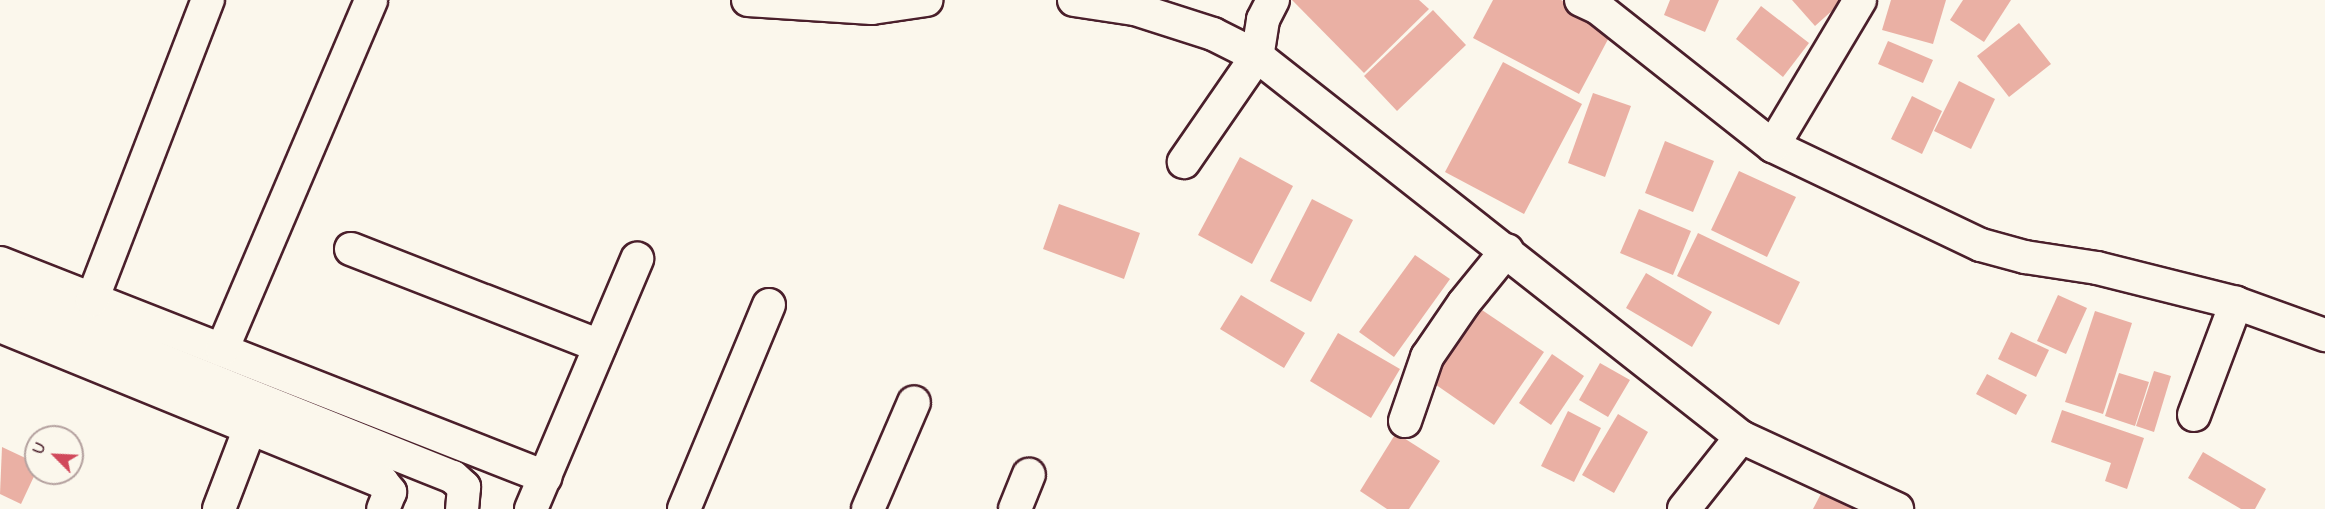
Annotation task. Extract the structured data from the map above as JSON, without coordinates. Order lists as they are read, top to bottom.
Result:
{
  "north": "top left"
}
